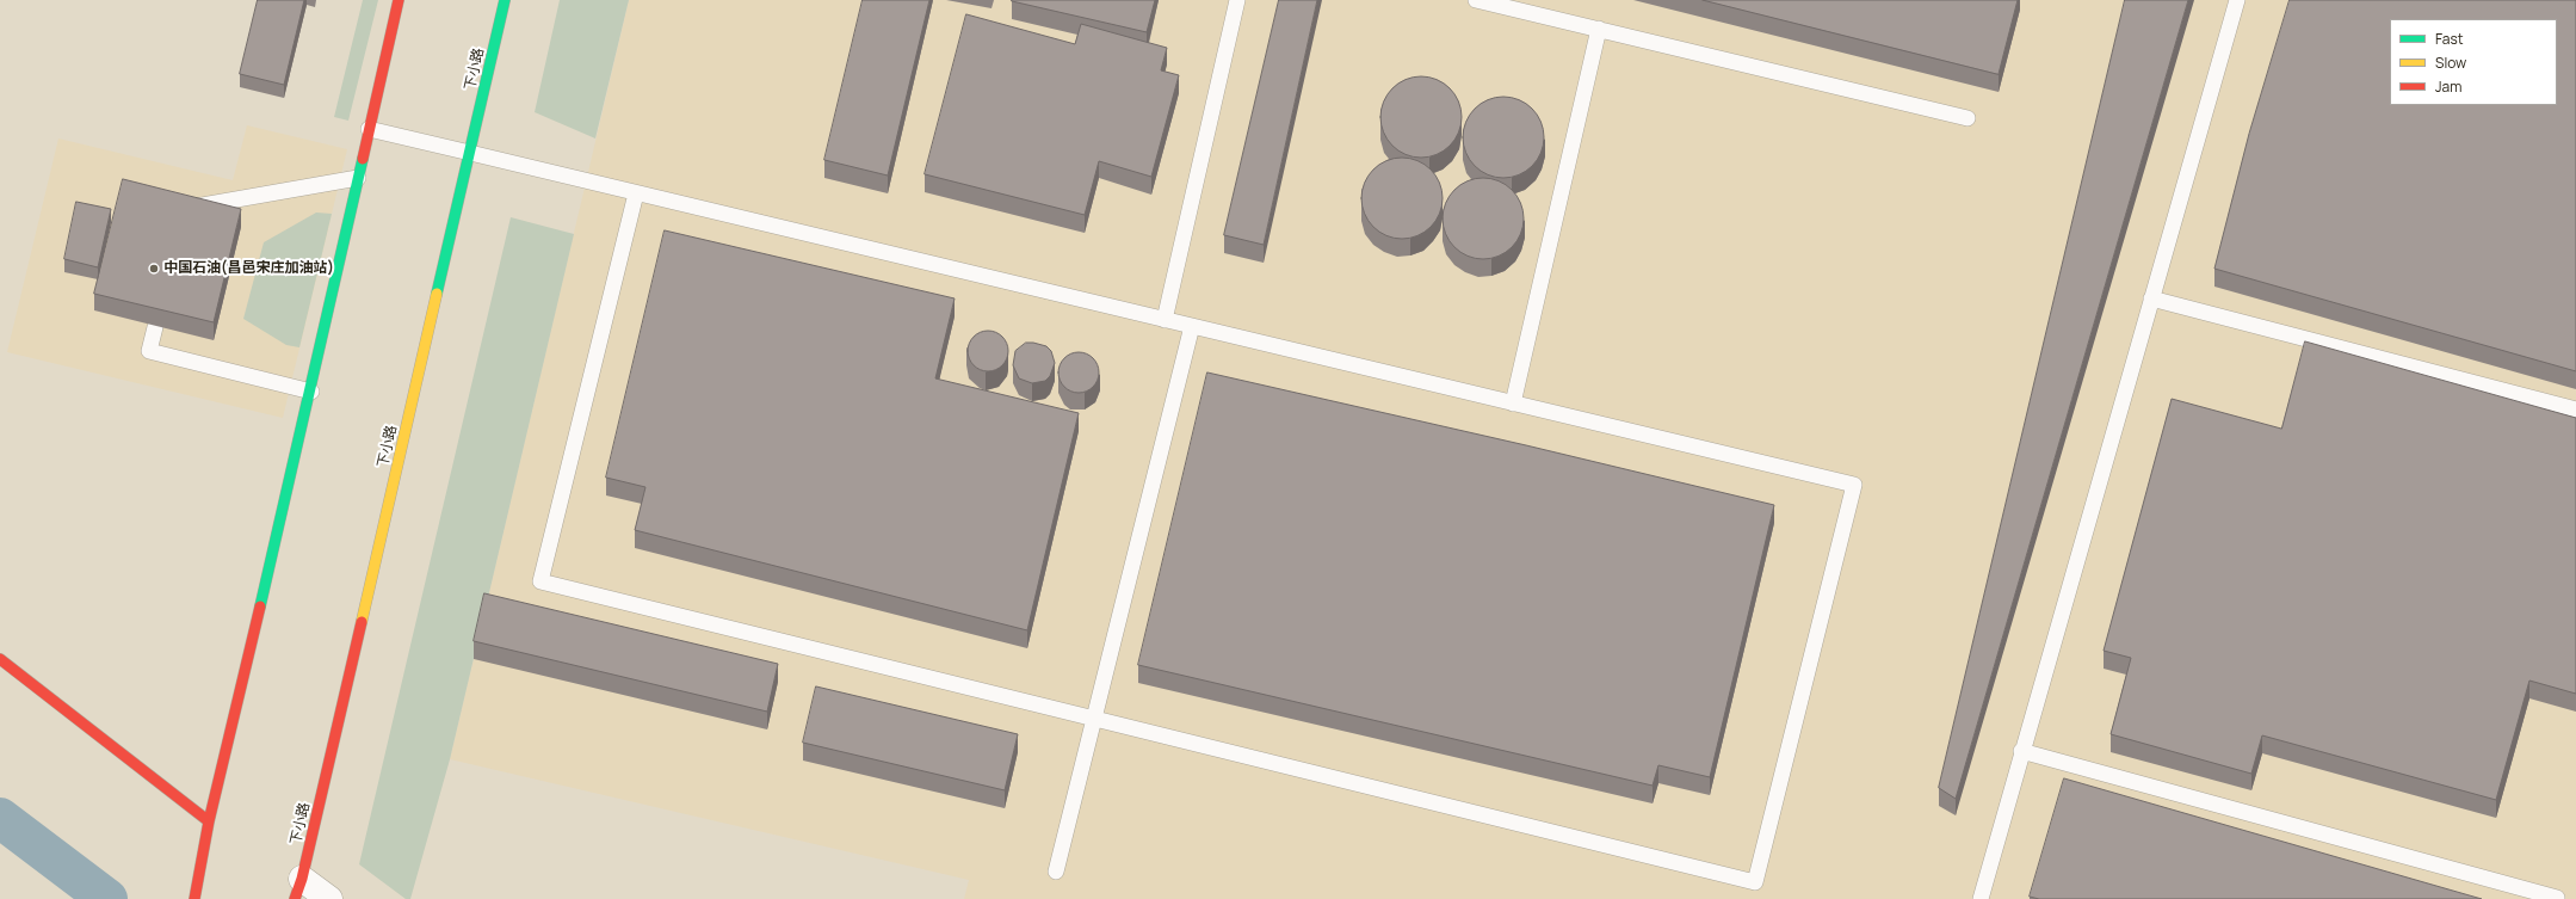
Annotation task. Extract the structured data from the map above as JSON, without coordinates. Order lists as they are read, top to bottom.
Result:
{
  "streets": {
    "main road": ["下小路"]
  },
  "places": ["中国石油(昌邑宋庄加油站)"],
  "legend": ["Fast", "Slow", "Jam"]
}
